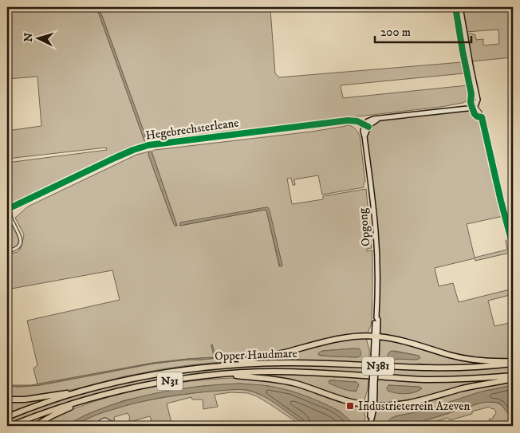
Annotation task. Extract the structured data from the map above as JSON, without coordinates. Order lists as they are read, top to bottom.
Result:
{
  "streets": {
    "highway": ["Opper Haudmare", "N381", "N31"],
    "main road": ["Hegebrechsterleane", "Opgong"]
  },
  "crossings": [
    ["Hegebrechsterleane", "Opgong"],
    ["Opgong", "N381"],
    ["Opper Haudmare", "N381"],
    ["Opper Haudmare", "N31"]
  ],
  "places": {
    "transit": ["Industrieterrein Azeven"]
  },
  "scale_bar": "200 m",
  "north": "left"
}
